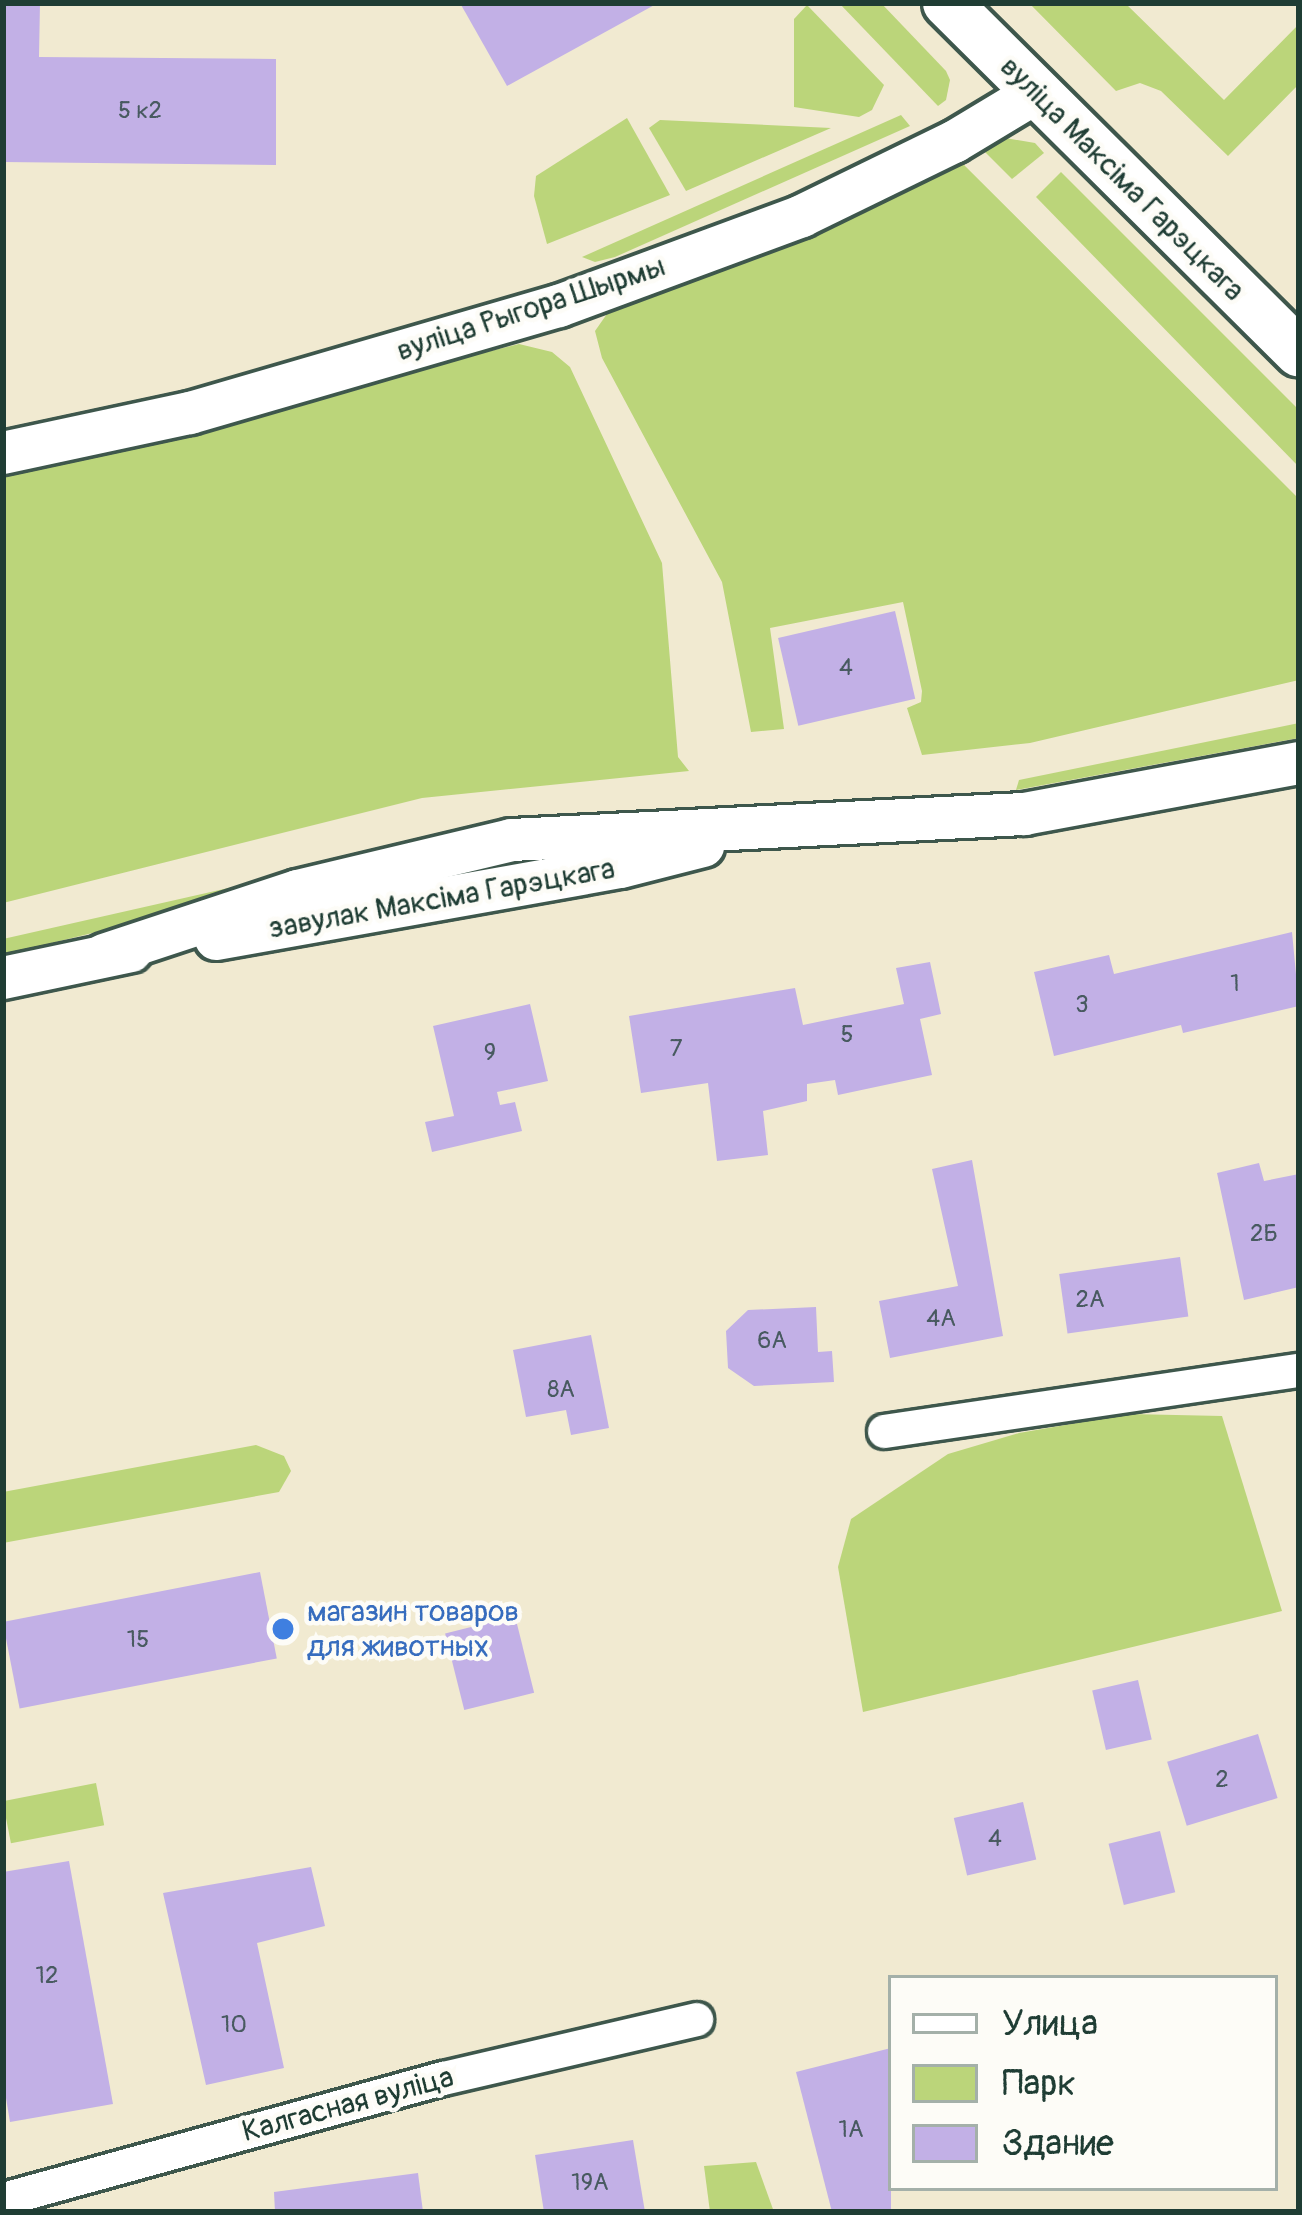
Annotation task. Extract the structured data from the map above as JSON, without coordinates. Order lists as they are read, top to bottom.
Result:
{
  "streets": {
    "main road": ["вуліца Максіма Гарэцкага"],
    "street": ["вуліца Рыгора Шырмы", "завулак Максіма Гарэцкага", "Калгасная вуліца"]
  },
  "crossings": [
    ["вуліца Максіма Гарэцкага", "вуліца Рыгора Шырмы"]
  ],
  "places": ["магазин товаров для животных"],
  "house_numbers": [
    "5 к2",
    "4",
    "1",
    "3",
    "5",
    "7",
    "9",
    "2Б",
    "2А",
    "4А",
    "6А",
    "8А",
    "15",
    "2",
    "4",
    "12",
    "10",
    "1А",
    "19А"
  ],
  "legend": ["Улица", "Парк", "Здание"]
}
